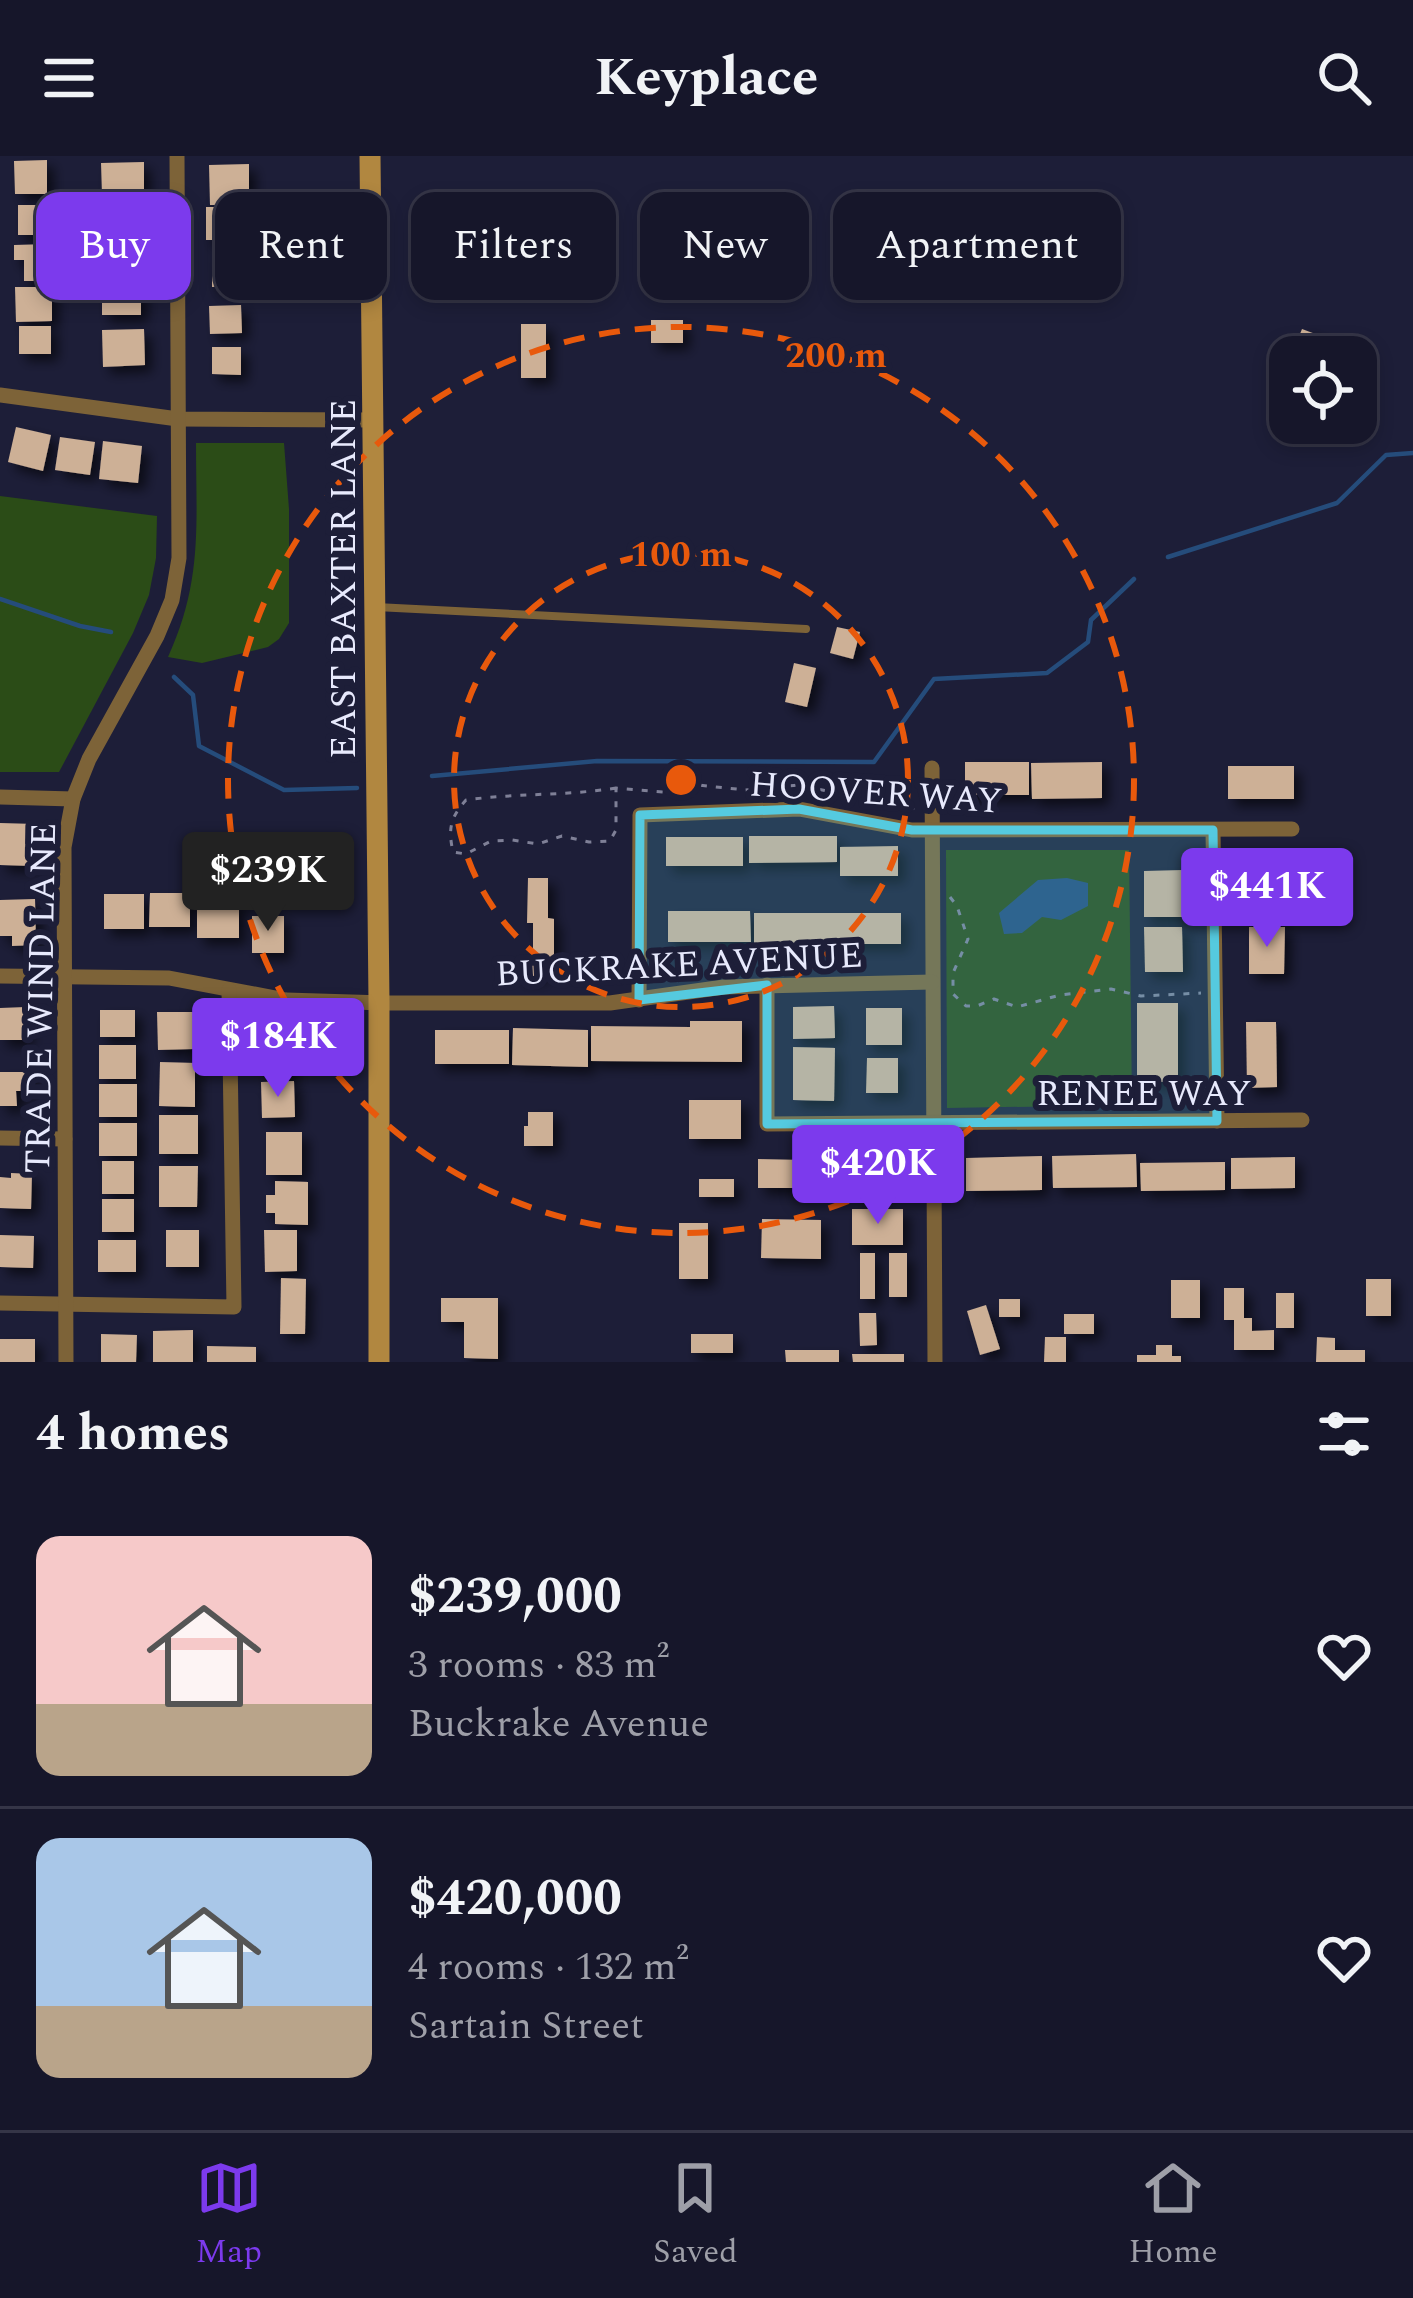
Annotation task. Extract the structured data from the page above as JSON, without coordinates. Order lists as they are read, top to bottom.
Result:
{
  "streets": {
    "main road": ["EAST BAXTER LANE"],
    "street": [
      "HOOVER WAY",
      "BUCKRAKE AVENUE",
      "TRADE WIND LANE",
      "RENEE WAY"
    ]
  },
  "crossings": [
    ["EAST BAXTER LANE", "BUCKRAKE AVENUE"],
    ["HOOVER WAY", "BUCKRAKE AVENUE"],
    ["BUCKRAKE AVENUE", "TRADE WIND LANE"],
    ["BUCKRAKE AVENUE", "RENEE WAY"]
  ],
  "page": {
    "header": "Keyplace",
    "chip": [
      "Buy",
      "Rent",
      "Filters",
      "New",
      "Apartment"
    ],
    "price": [
      "$239K",
      "$441K",
      "$184K",
      "$420K"
    ],
    "heading": "4 homes",
    "list": [
      {
        "name": "$239,000",
        "note": "3 rooms · 83 m² · Buckrake Avenue"
      },
      {
        "name": "$420,000",
        "note": "4 rooms · 132 m² · Sartain Street"
      }
    ],
    "tabs": ["Map", "Saved", "Home"]
  },
  "rings": ["200 m", "100 m"]
}
